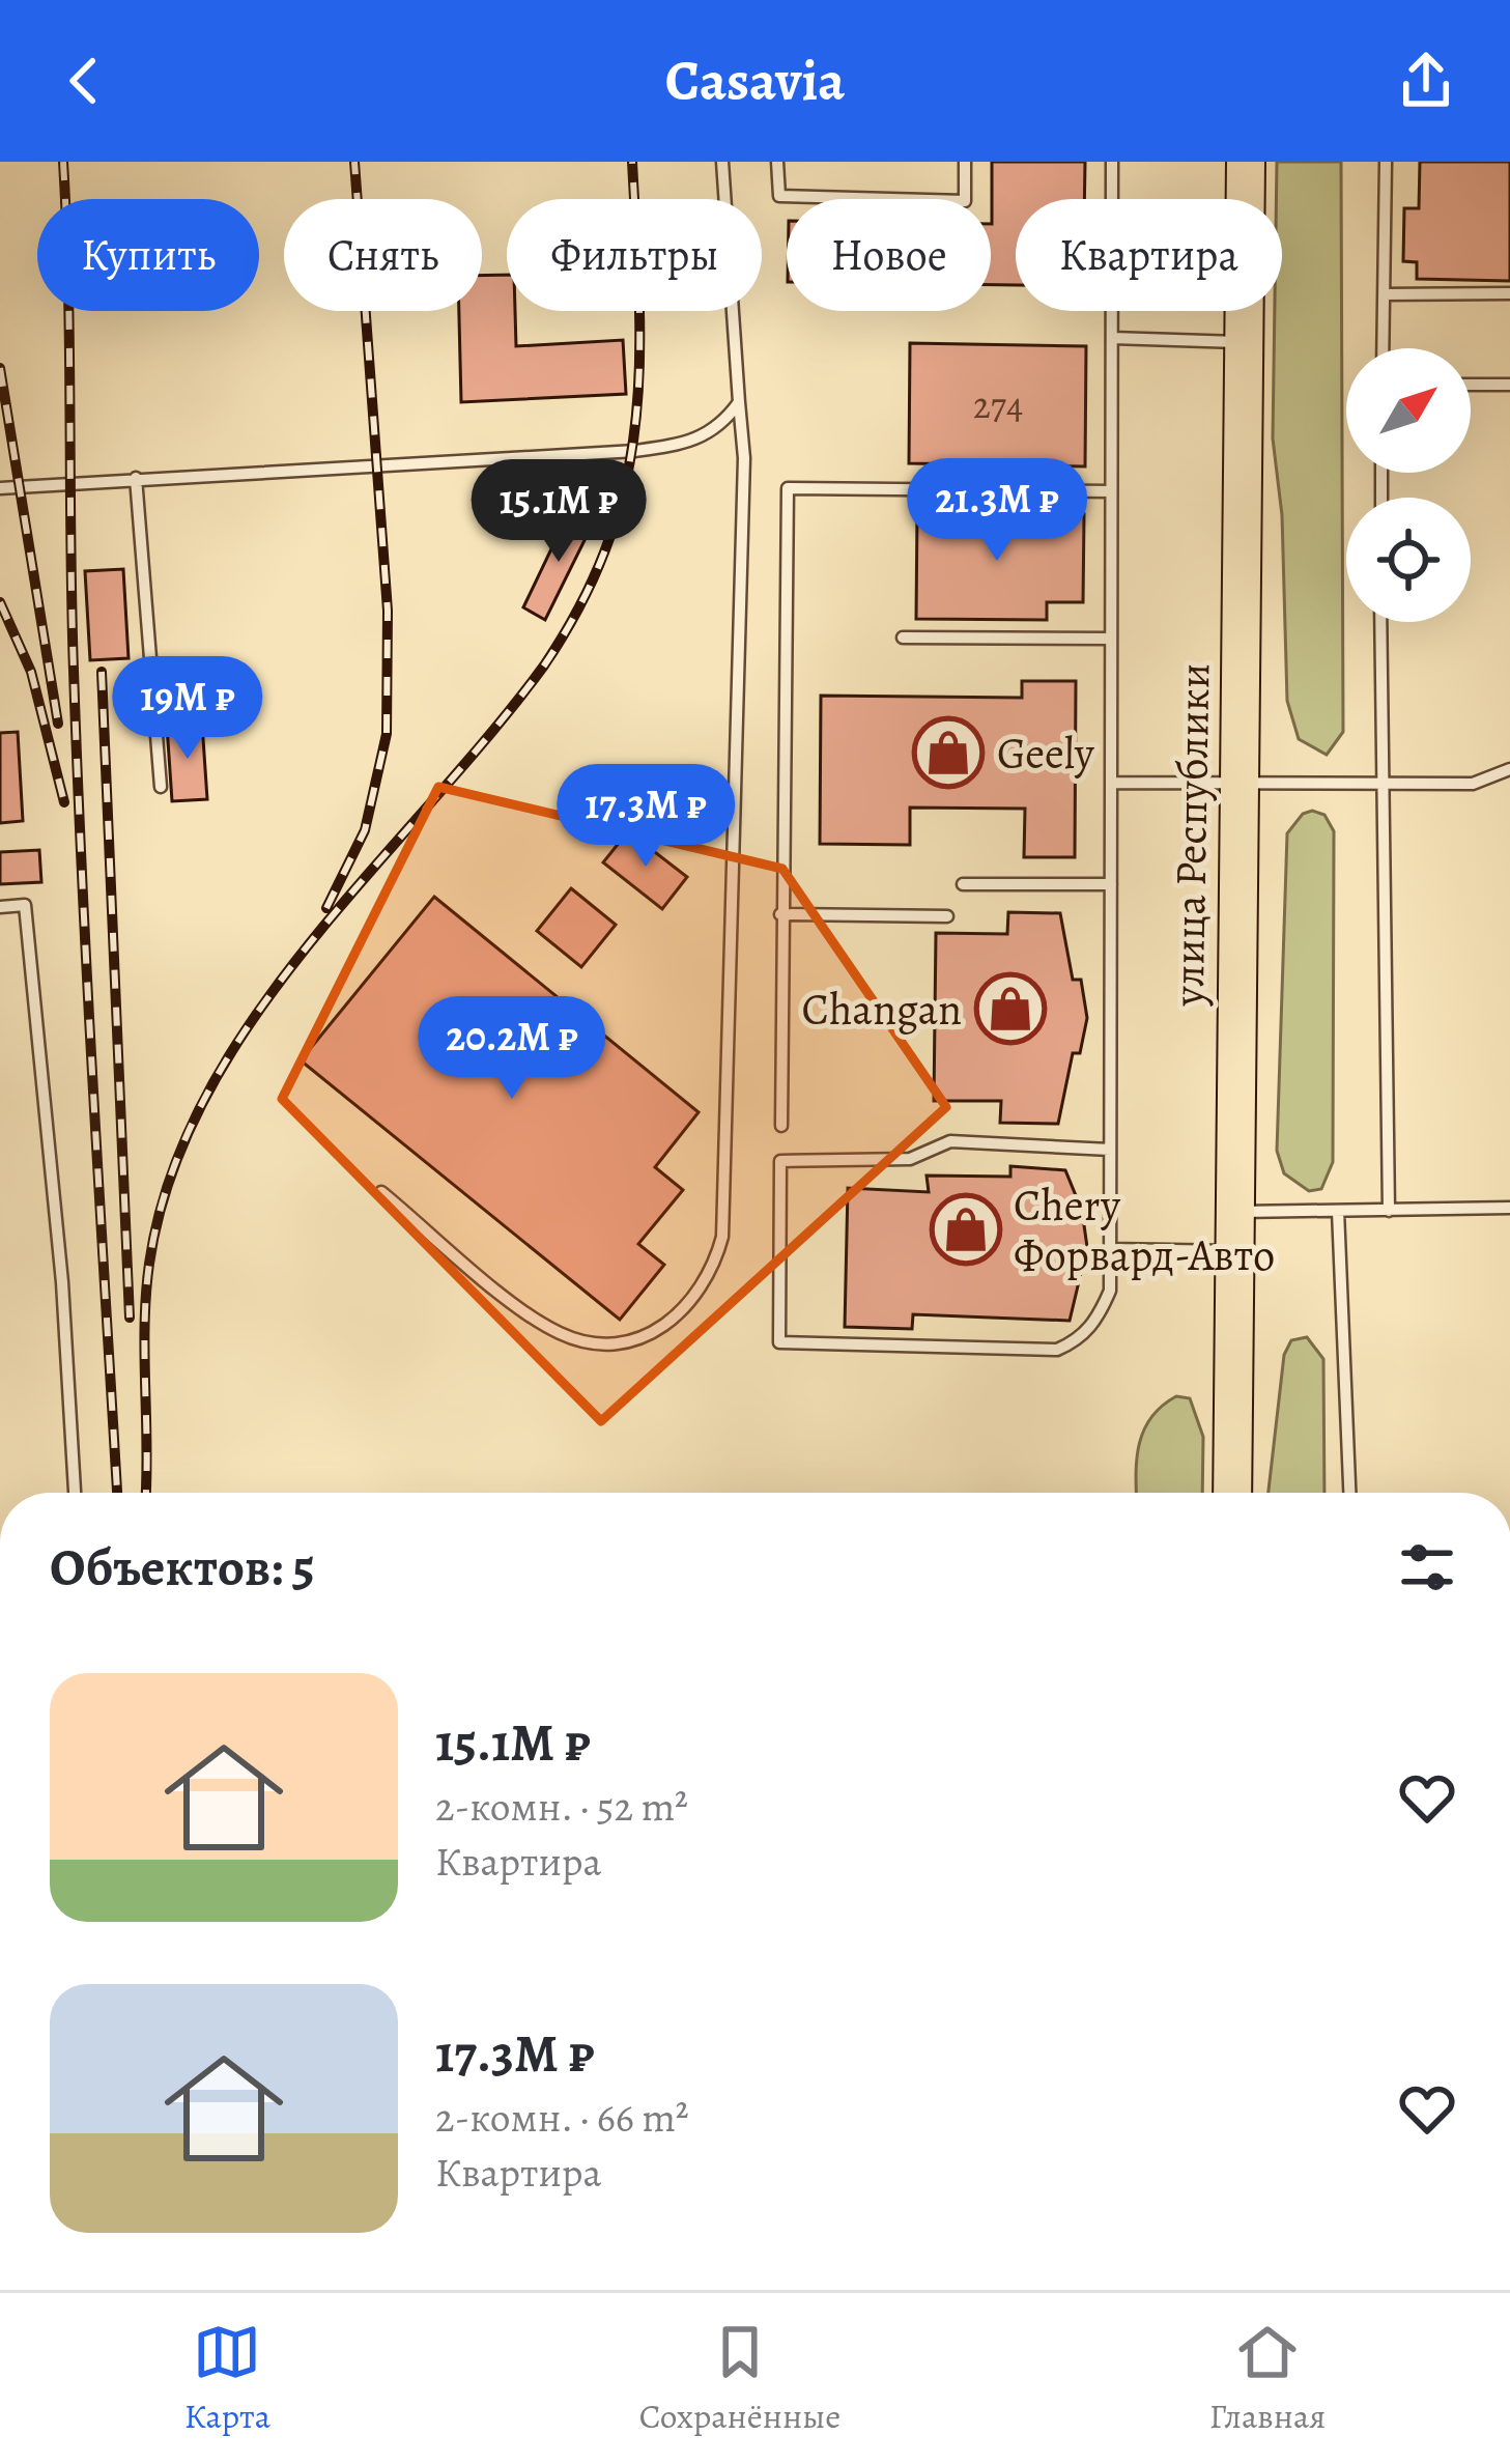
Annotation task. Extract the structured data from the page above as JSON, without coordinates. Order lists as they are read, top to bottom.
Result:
{
  "streets": {
    "main road": ["улица Республики"]
  },
  "places": {
    "shop": ["Geely", "Changan", "Chery Форвард-Авто"]
  },
  "house_numbers": ["274"],
  "north": "top right",
  "page": {
    "header": "Casavia",
    "chip": [
      "Купить",
      "Снять",
      "Фильтры",
      "Новое",
      "Квартира"
    ],
    "price": [
      "21.3M ₽",
      "15.1M ₽",
      "19M ₽",
      "17.3M ₽",
      "20.2M ₽"
    ],
    "heading": "Объектов: 5",
    "list": [
      {
        "name": "15.1M ₽",
        "note": "2-комн. · 52 m² · Квартира"
      },
      {
        "name": "17.3M ₽",
        "note": "2-комн. · 66 m² · Квартира"
      }
    ],
    "tabs": ["Карта", "Сохранённые", "Главная"]
  }
}
